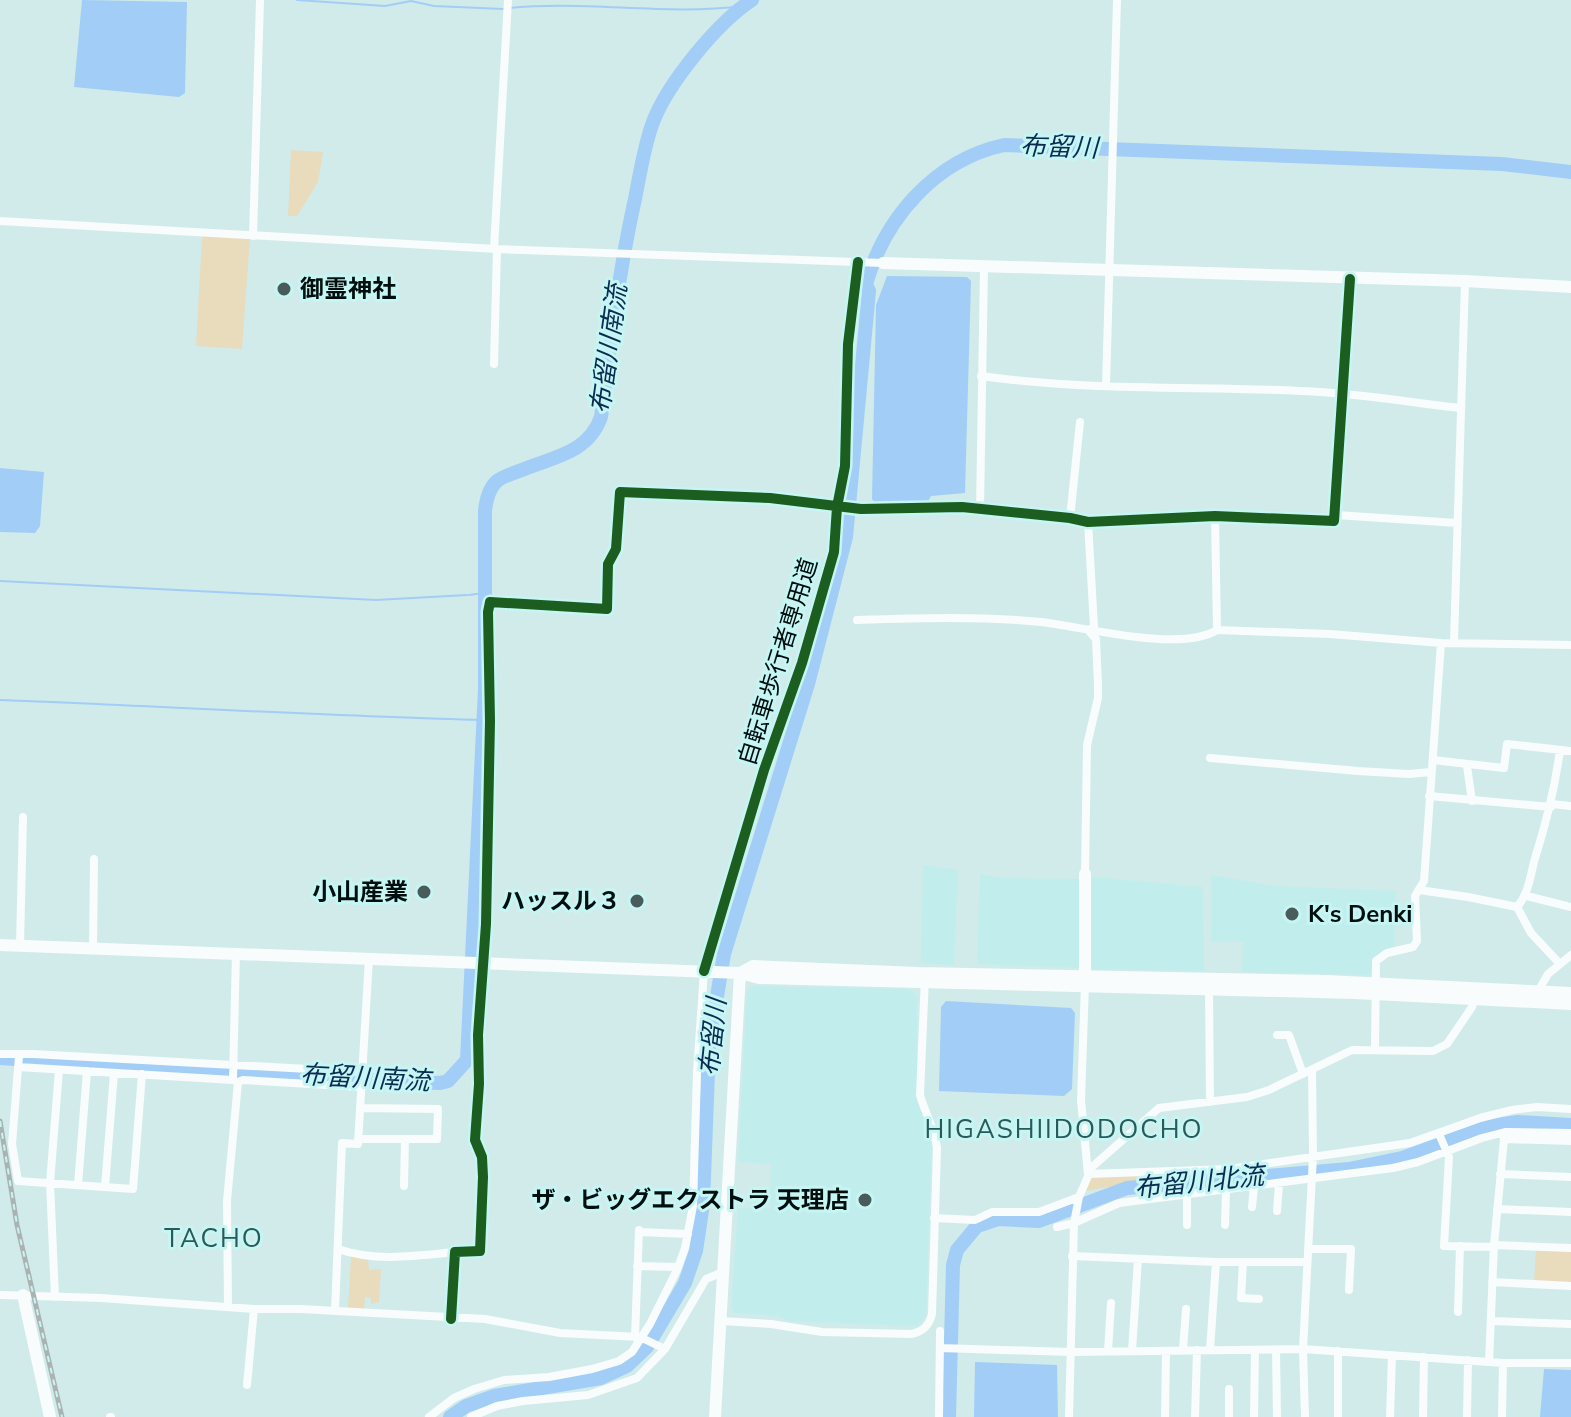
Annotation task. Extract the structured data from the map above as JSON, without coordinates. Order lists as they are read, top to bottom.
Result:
{
  "streets": {
    "cycle path": ["自転車歩行者専用道"]
  },
  "districts": ["HIGASHIIDODOCHO", "TACHO"],
  "water": ["布留川", "布留川南流", "布留川北流"],
  "places": [
    "御霊神社",
    "小山産業",
    "ハッスル３",
    "K's Denki",
    "ザ・ビッグエクストラ 天理店"
  ]
}
